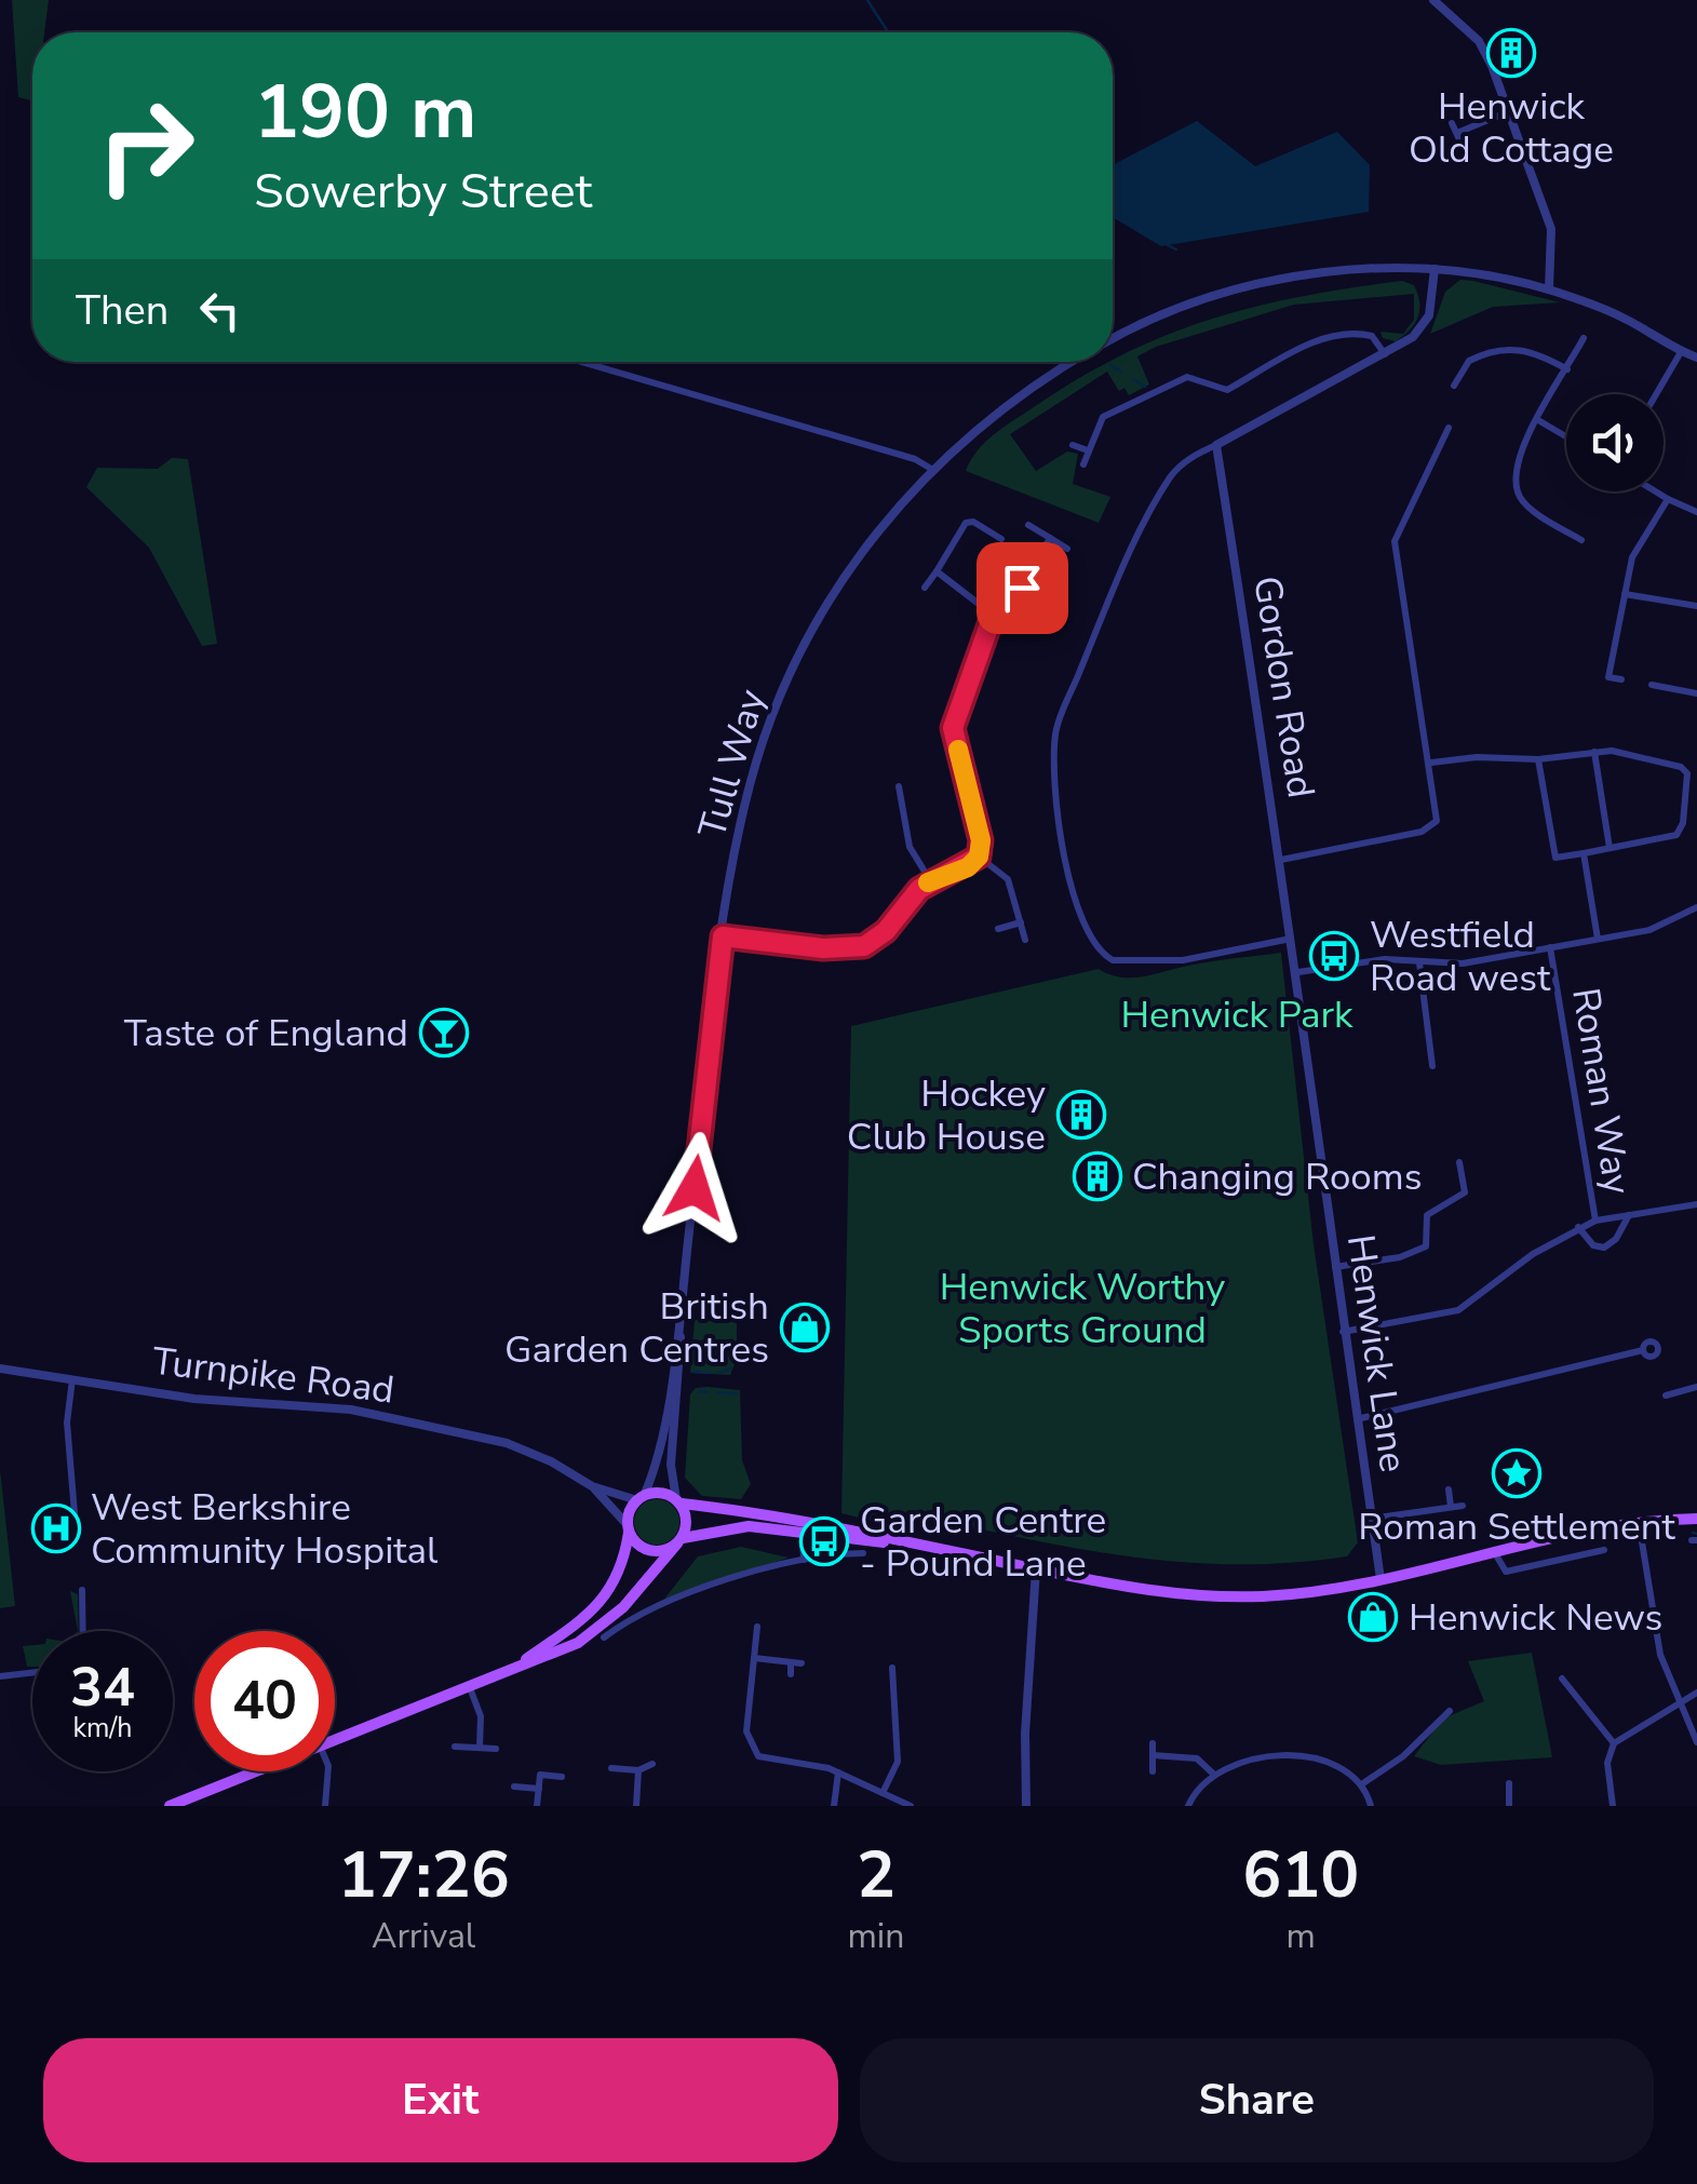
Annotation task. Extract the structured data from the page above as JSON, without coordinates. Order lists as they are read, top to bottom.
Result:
{
  "streets": {
    "street": [
      "Gordon Road",
      "Tull Way",
      "Roman Way",
      "Henwick Lane",
      "Turnpike Road"
    ]
  },
  "crossings": [
    ["Gordon Road", "Henwick Lane"],
    ["Tull Way", "Turnpike Road"],
    ["Roman Way", "Henwick Lane"]
  ],
  "parks": ["Henwick Park", "Henwick Worthy Sports Ground"],
  "places": {
    "building": ["Henwick Old Cottage", "Hockey Club House", "Changing Rooms"],
    "bus stop": ["Westfield Road west", "Garden Centre - Pound Lane"],
    "bar": ["Taste of England"],
    "shop": ["British Garden Centres", "Henwick News"],
    "place": ["Roman Settlement"],
    "hospital": ["West Berkshire Community Hospital"]
  },
  "page": {
    "turn": ["190 m", "Sowerby Street"],
    "then": "Then",
    "speed": "34 km/h",
    "limit": "40",
    "eta": [
      "17:26",
      "Arrival",
      "2",
      "min",
      "610",
      "m"
    ],
    "buttons": ["Exit", "Share"]
  }
}
